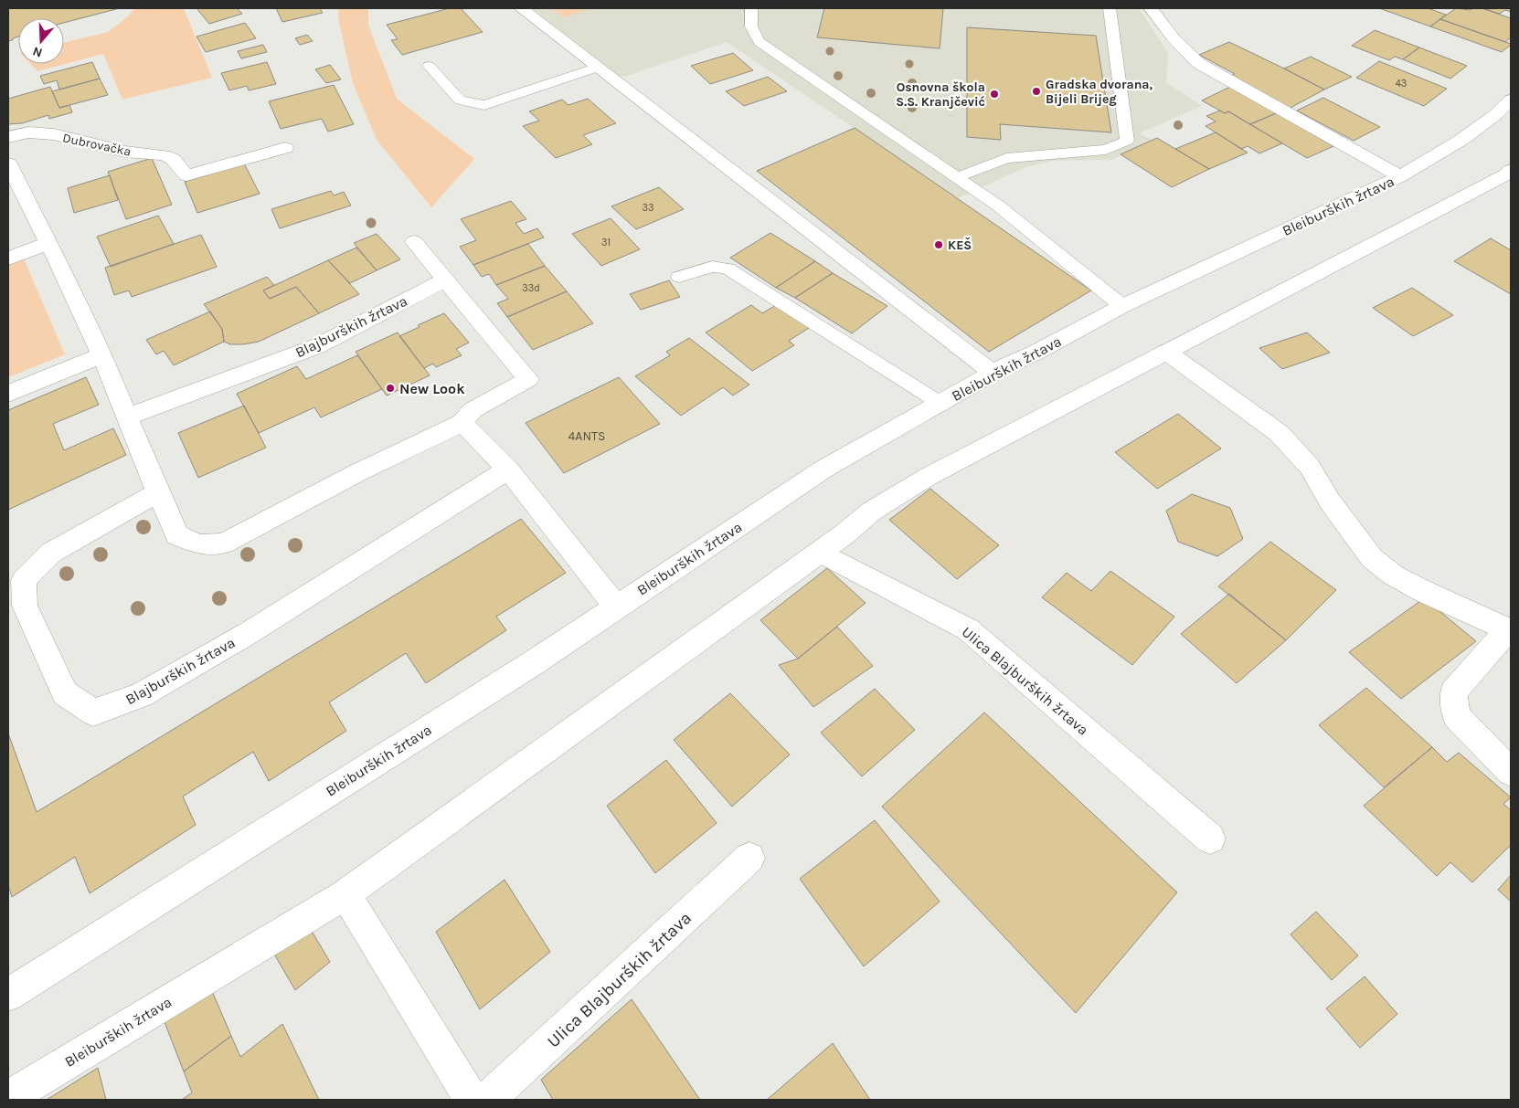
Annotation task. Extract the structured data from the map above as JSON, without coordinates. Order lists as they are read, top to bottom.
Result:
{
  "streets": {
    "street": [
      "Dubrovačka",
      "Bleiburških žrtava",
      "Blajburških žrtava",
      "Ulica Blajburških žrtava"
    ]
  },
  "crossings": [
    ["Bleiburških žrtava", "Ulica Blajburških žrtava"]
  ],
  "places": [
    "Gradska dvorana, Bijeli Brijeg",
    "Osnovna škola S.S. Kranjčević",
    "KEŠ",
    "New Look"
  ],
  "house_numbers": [
    "43",
    "33",
    "31",
    "33d",
    "4ANTS"
  ],
  "north": "bottom"
}
